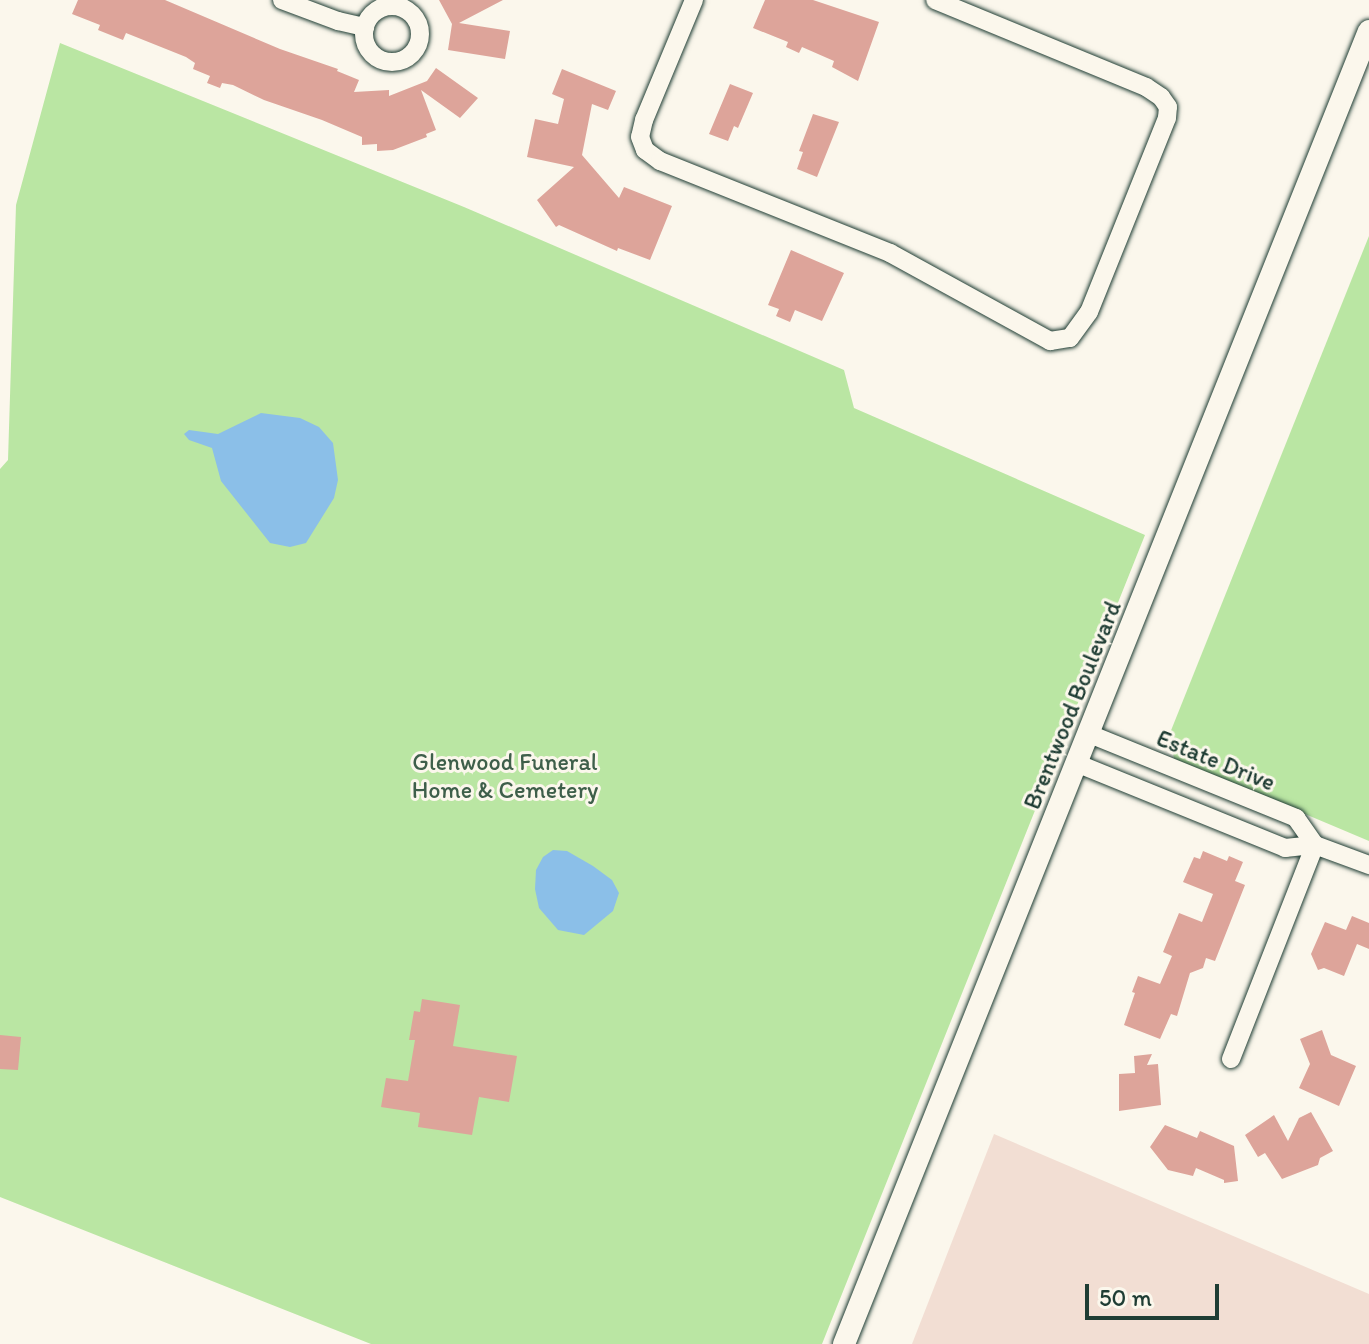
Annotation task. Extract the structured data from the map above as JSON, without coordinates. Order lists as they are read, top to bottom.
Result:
{
  "streets": {
    "street": ["Brentwood Boulevard", "Estate Drive"]
  },
  "crossings": [
    ["Brentwood Boulevard", "Estate Drive"]
  ],
  "parks": ["Glenwood Funeral Home & Cemetery"],
  "scale_bar": "50 m"
}
